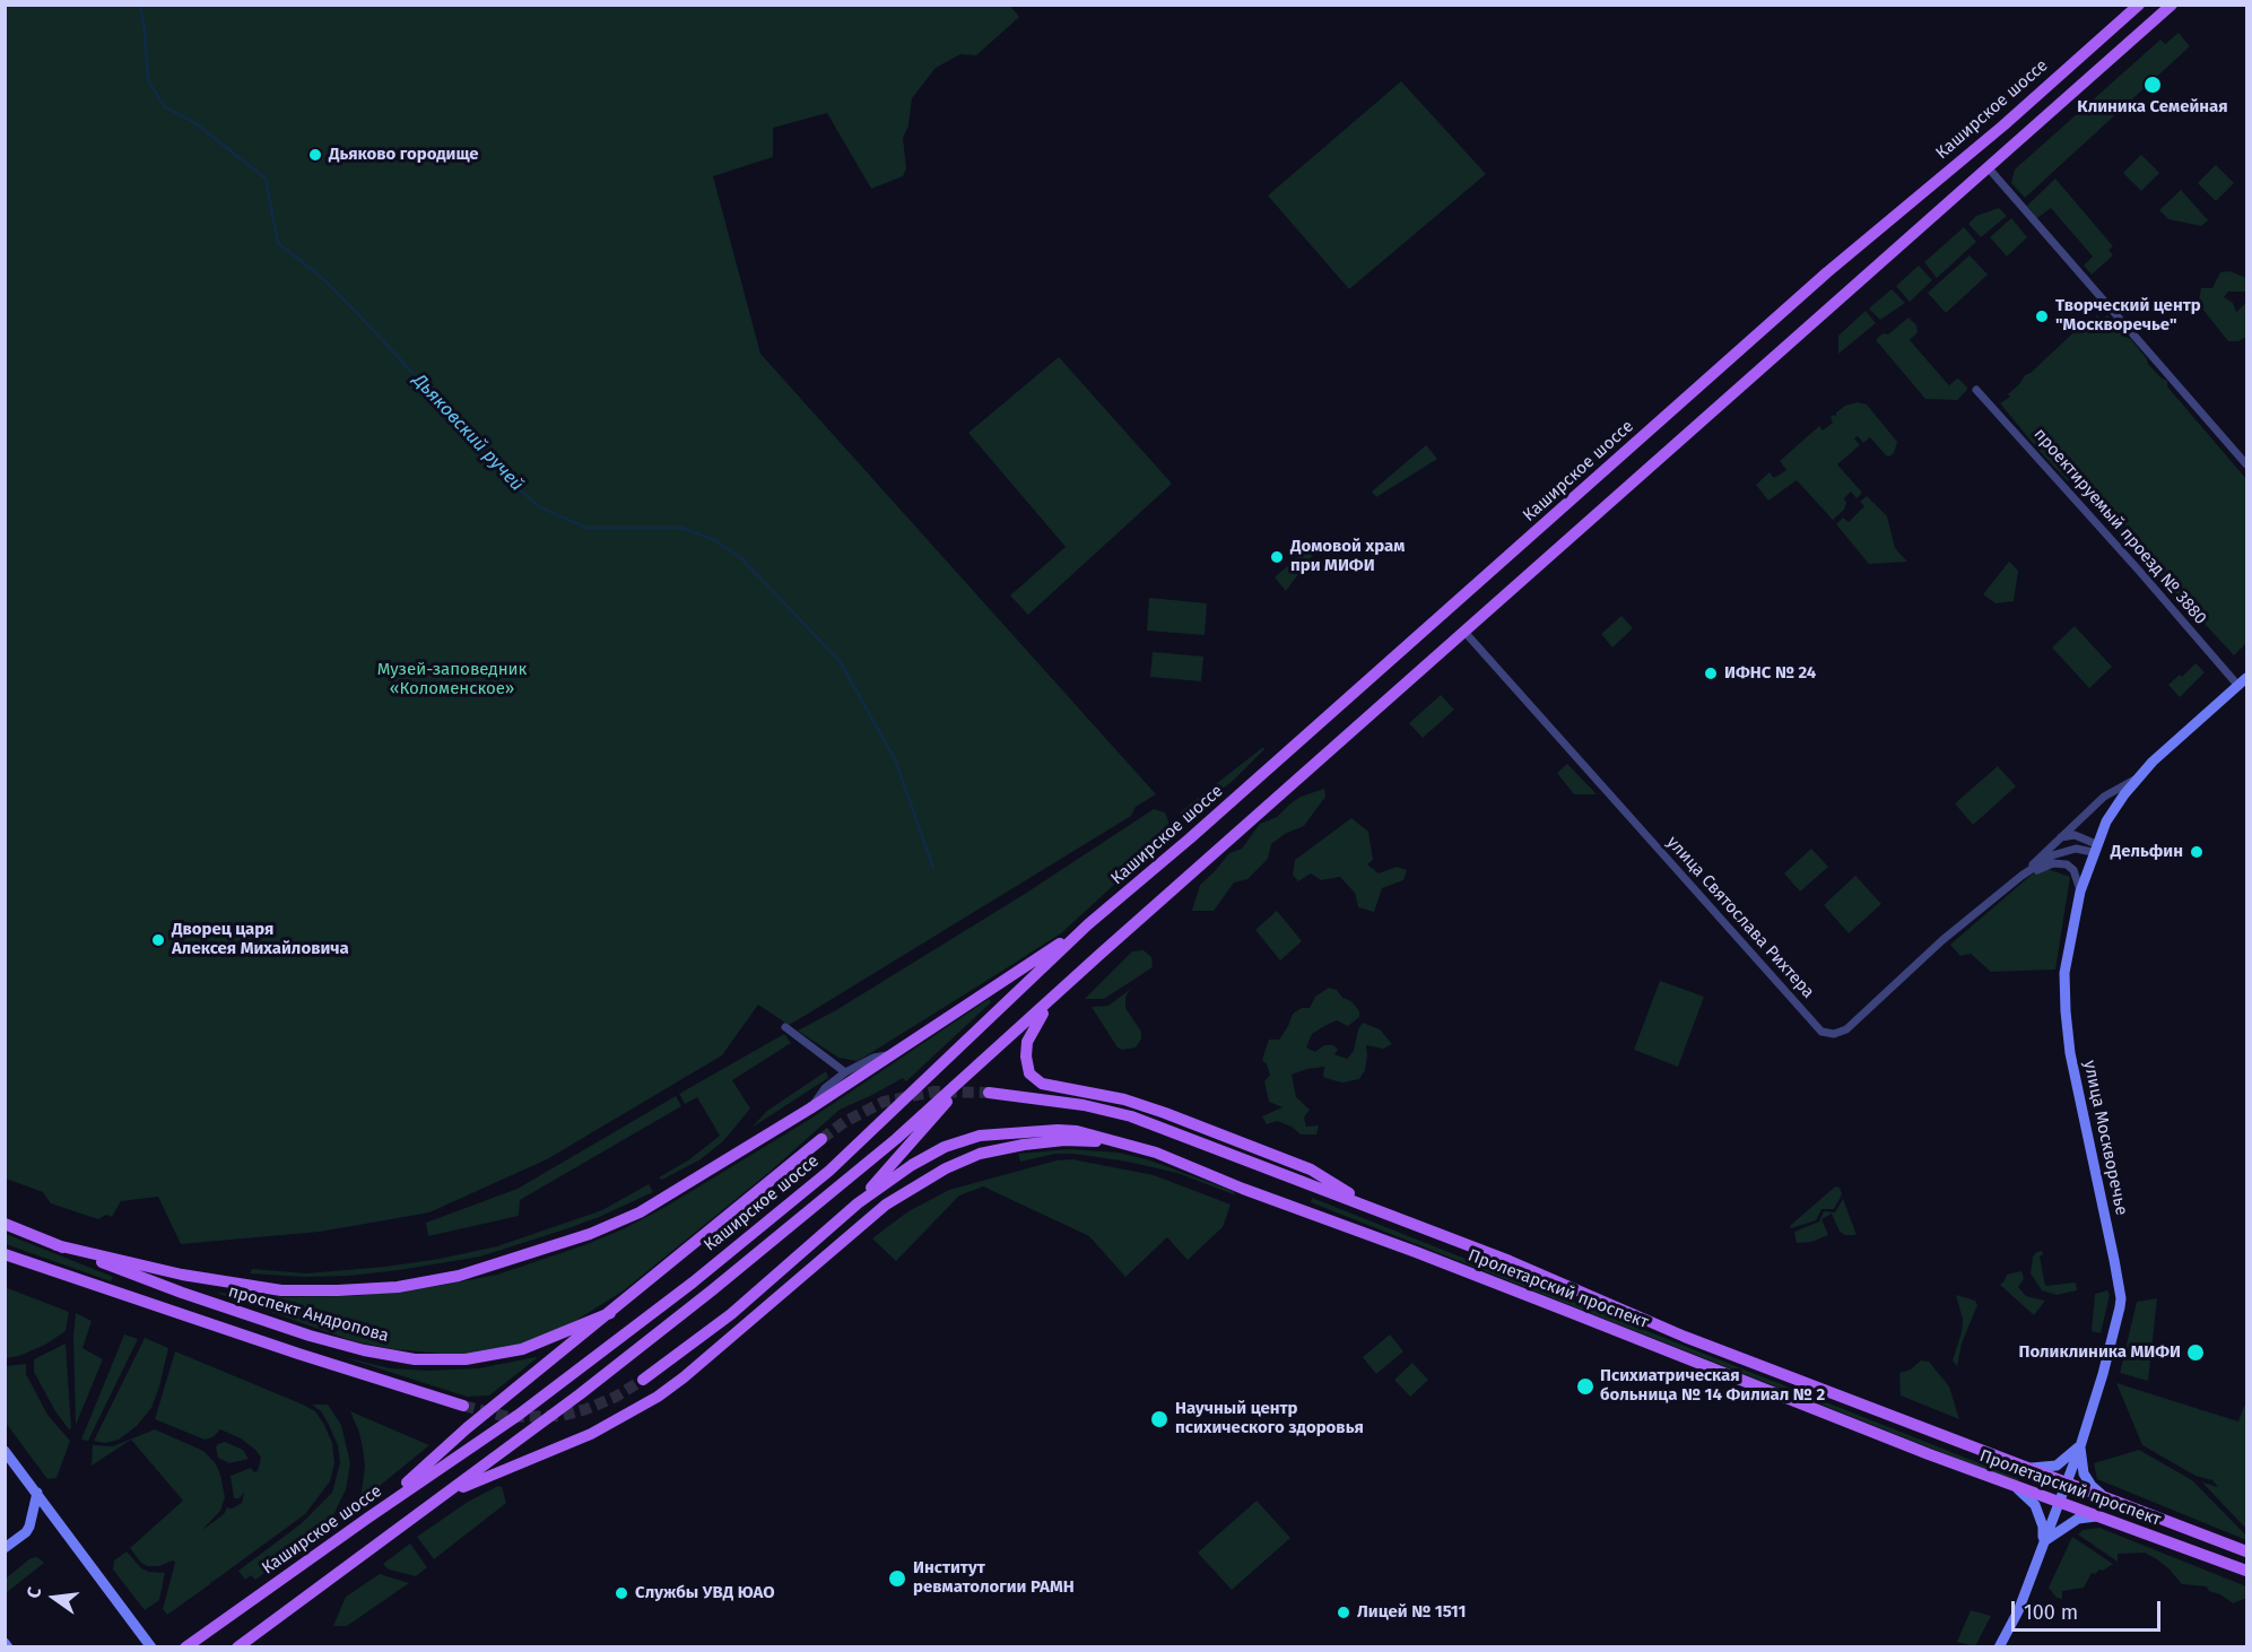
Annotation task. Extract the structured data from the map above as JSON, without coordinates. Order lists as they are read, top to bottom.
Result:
{
  "streets": {
    "main road": [
      "Каширское шоссе",
      "улица Москворечье",
      "Пролетарский проспект",
      "проспект Андропова"
    ],
    "street": ["проектируемый проезд № 3880", "улица Святослава Рихтера"]
  },
  "crossings": [
    ["Каширское шоссе", "улица Святослава Рихтера"],
    ["Каширское шоссе", "проспект Андропова"],
    ["проектируемый проезд № 3880", "улица Москворечье"],
    ["улица Москворечье", "Пролетарский проспект"]
  ],
  "water": ["Дьяковский ручей"],
  "parks": ["Музей-заповедник «Коломенское»"],
  "places": [
    "Клиника Семейная",
    "Дьяково городище",
    "Творческий центр \"Москворечье\"",
    "Домовой храм при МИФИ",
    "ИФНС № 24",
    "Дельфин",
    "Дворец царя Алексея Михайловича",
    "Поликлиника МИФИ",
    "Психиатрическая больница № 14 Филиал № 2",
    "Научный центр психического здоровья",
    "Институт ревматологии РАМН",
    "Службы УВД ЮАО",
    "Лицей № 1511"
  ],
  "scale_bar": "100 m",
  "north": "left"
}
